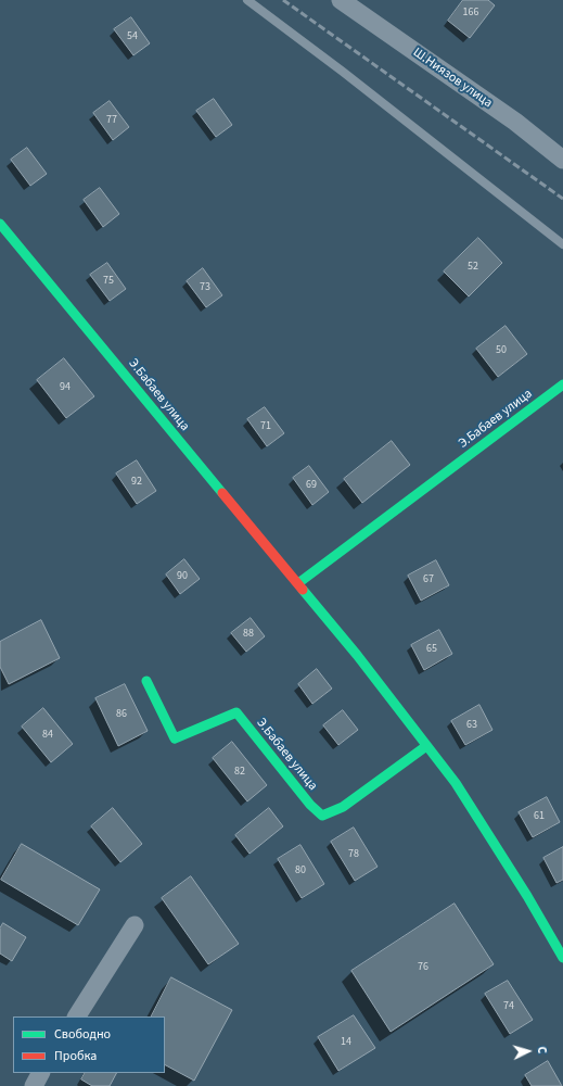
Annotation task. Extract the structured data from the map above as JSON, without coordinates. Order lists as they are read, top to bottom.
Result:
{
  "streets": {
    "street": ["Ш.Ниязов улица", "Э.Бабаев улица"]
  },
  "house_numbers": [
    "166",
    "54",
    "77",
    "52",
    "75",
    "73",
    "50",
    "94",
    "71",
    "92",
    "69",
    "90",
    "67",
    "88",
    "65",
    "86",
    "63",
    "84",
    "82",
    "61",
    "78",
    "80",
    "76",
    "74",
    "14"
  ],
  "legend": ["Свободно", "Пробка"],
  "north": "right"
}
